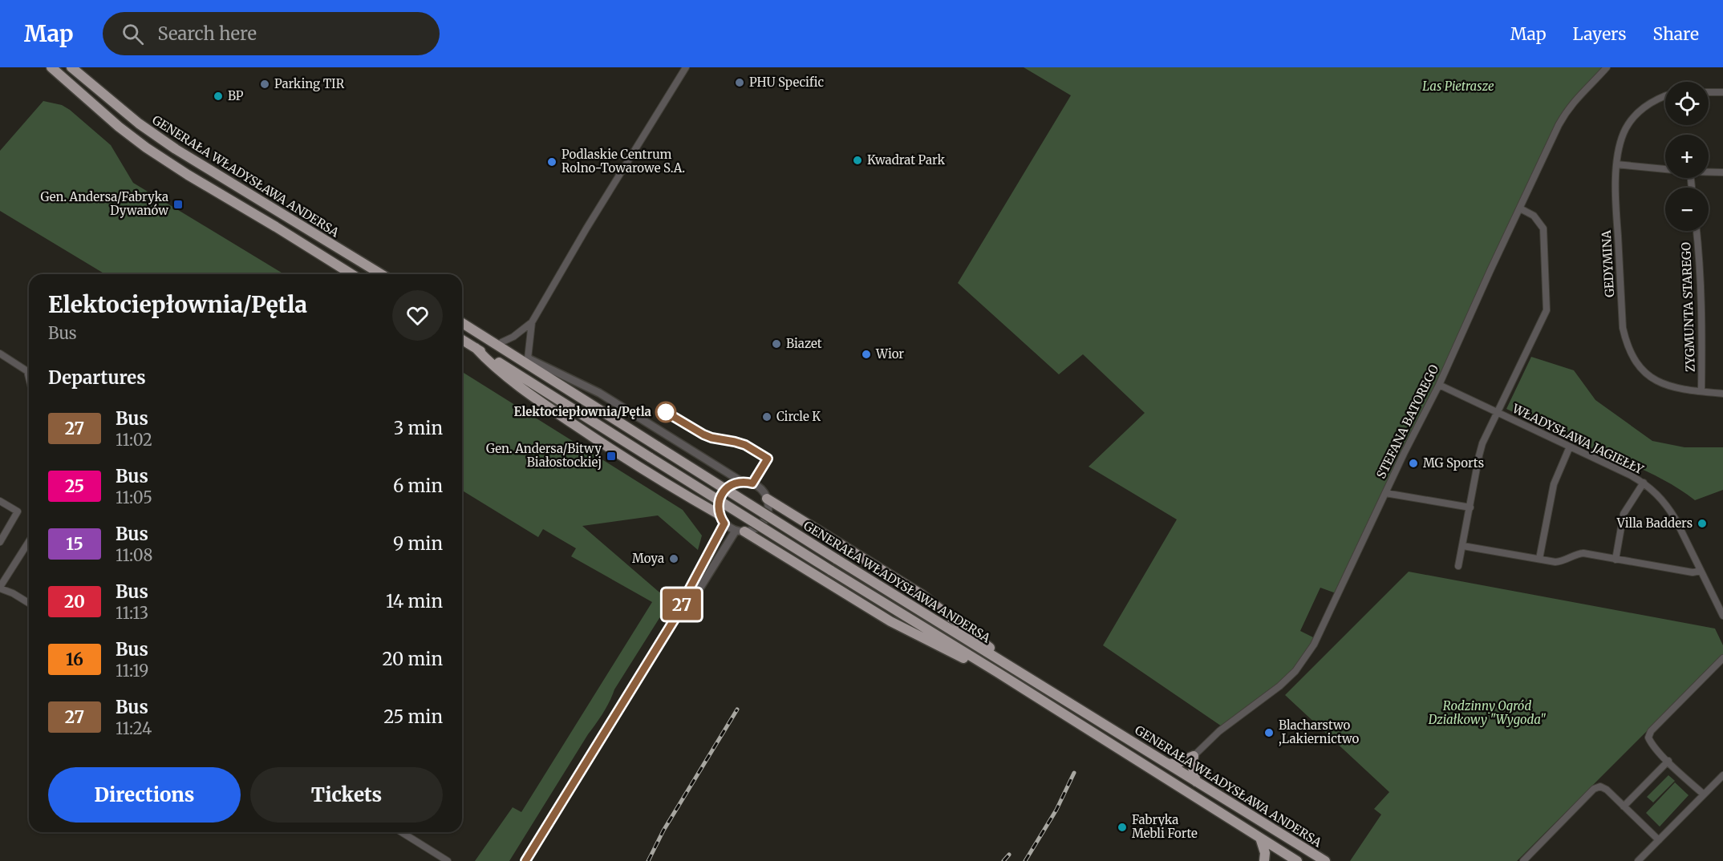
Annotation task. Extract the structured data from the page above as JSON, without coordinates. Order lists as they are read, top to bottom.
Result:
{
  "streets": {
    "highway": ["GENERAŁA WŁADYSŁAWA ANDERSA"],
    "street": [
      "GEDYMINA",
      "ZYGMUNTA STAREGO",
      "STEFANA BATOREGO",
      "WŁADYSŁAWA JAGIEŁŁY"
    ]
  },
  "crossings": [
    ["GEDYMINA", "ZYGMUNTA STAREGO"],
    ["STEFANA BATOREGO", "WŁADYSŁAWA JAGIEŁŁY"]
  ],
  "parks": ["Las Pietrasze", "Rodzinny Ogród Działkowy \"Wygoda\""],
  "places": {
    "other": [
      "PHU Specific",
      "Parking TIR",
      "BP",
      "Kwadrat Park",
      "Podlaskie Centrum Rolno-Towarowe S.A.",
      "Biazet",
      "Wior",
      "Elektociepłownia/Pętla",
      "Circle K",
      "MG Sports",
      "Villa Badders",
      "Moya",
      "Blacharstwo ,Lakiernictwo",
      "Fabryka Mebli Forte"
    ],
    "transit": ["Gen. Andersa/Fabryka Dywanów", "Gen. Andersa/Bitwy Białostockiej"]
  },
  "lines": ["bus line 27"],
  "page": {
    "header": "Map",
    "search": "Search here",
    "nav": ["Map", "Layers", "Share"],
    "on_map": "27",
    "map_buttons": ["+", "−"],
    "heading": [
      ["Elektociepłownia/Pętla", "Bus"],
      "Departures"
    ],
    "list": [
      {
        "mark": "27",
        "name": "Bus",
        "note": "11:02",
        "value": "3 min"
      },
      {
        "mark": "25",
        "name": "Bus",
        "note": "11:05",
        "value": "6 min"
      },
      {
        "mark": "15",
        "name": "Bus",
        "note": "11:08",
        "value": "9 min"
      },
      {
        "mark": "20",
        "name": "Bus",
        "note": "11:13",
        "value": "14 min"
      },
      {
        "mark": "16",
        "name": "Bus",
        "note": "11:19",
        "value": "20 min"
      },
      {
        "mark": "27",
        "name": "Bus",
        "note": "11:24",
        "value": "25 min"
      }
    ],
    "buttons": ["Directions", "Tickets"]
  }
}
